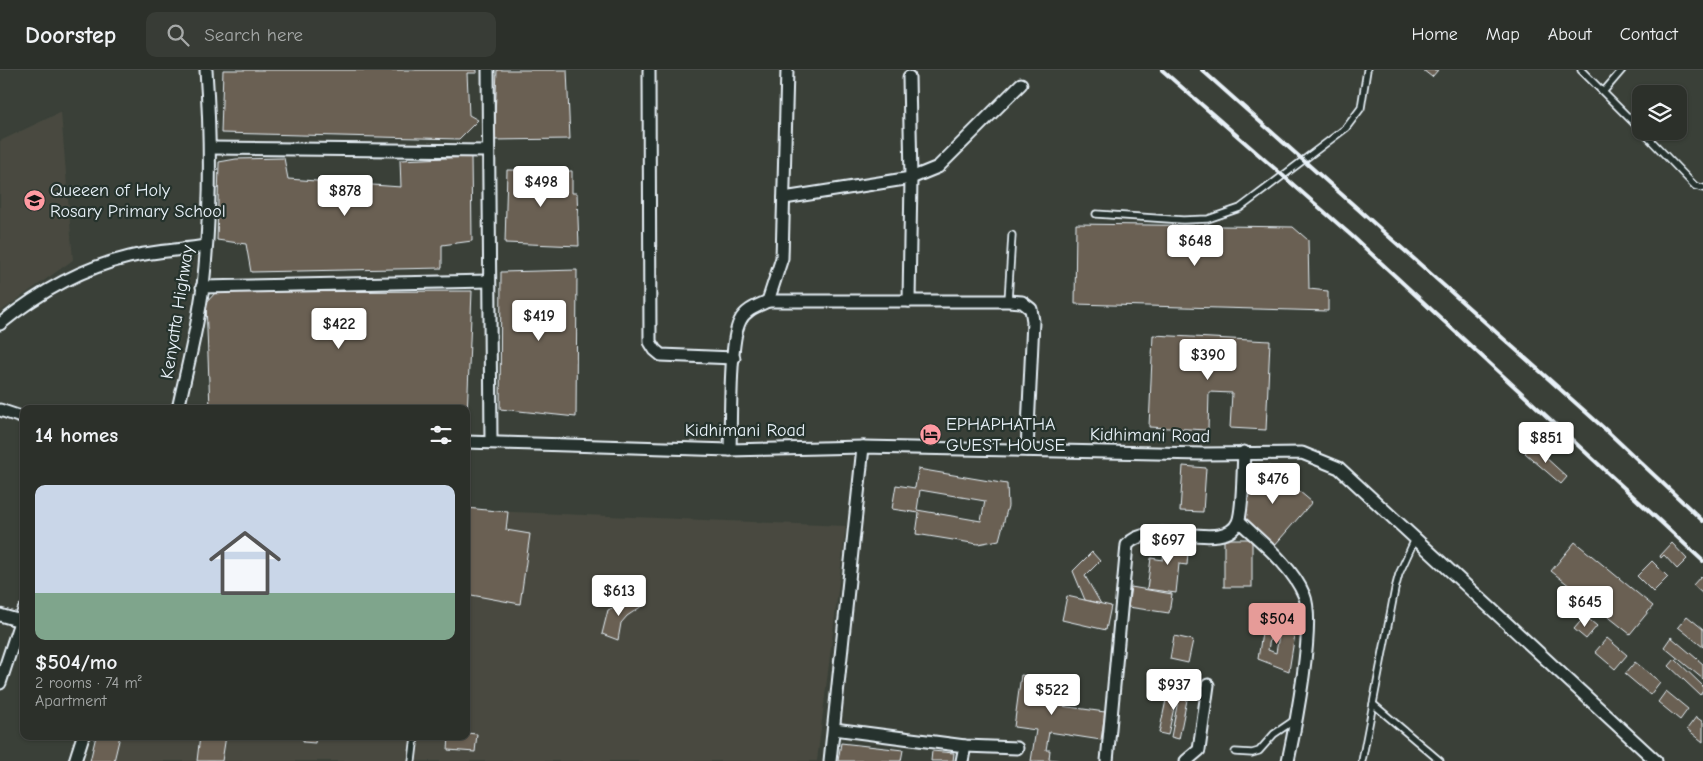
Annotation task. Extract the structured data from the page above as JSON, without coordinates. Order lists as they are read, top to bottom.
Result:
{
  "streets": {
    "street": ["Kenyatta Highway", "Kidhimani Road"]
  },
  "places": {
    "school or university": ["Queeen of Holy Rosary Primary School"],
    "hotel": ["EPHAPHATHA GUEST HOUSE"]
  },
  "page": {
    "header": "Doorstep",
    "search": "Search here",
    "nav": [
      "Home",
      "Map",
      "About",
      "Contact"
    ],
    "price": [
      "$498",
      "$878",
      "$648",
      "$419",
      "$422",
      "$390",
      "$851",
      "$476",
      "$697",
      "$613",
      "$645",
      "$504",
      "$937",
      "$522"
    ],
    "heading": "14 homes",
    "list": [
      {
        "name": "$504/mo",
        "note": "2 rooms · 74 m² · Apartment"
      }
    ]
  }
}
